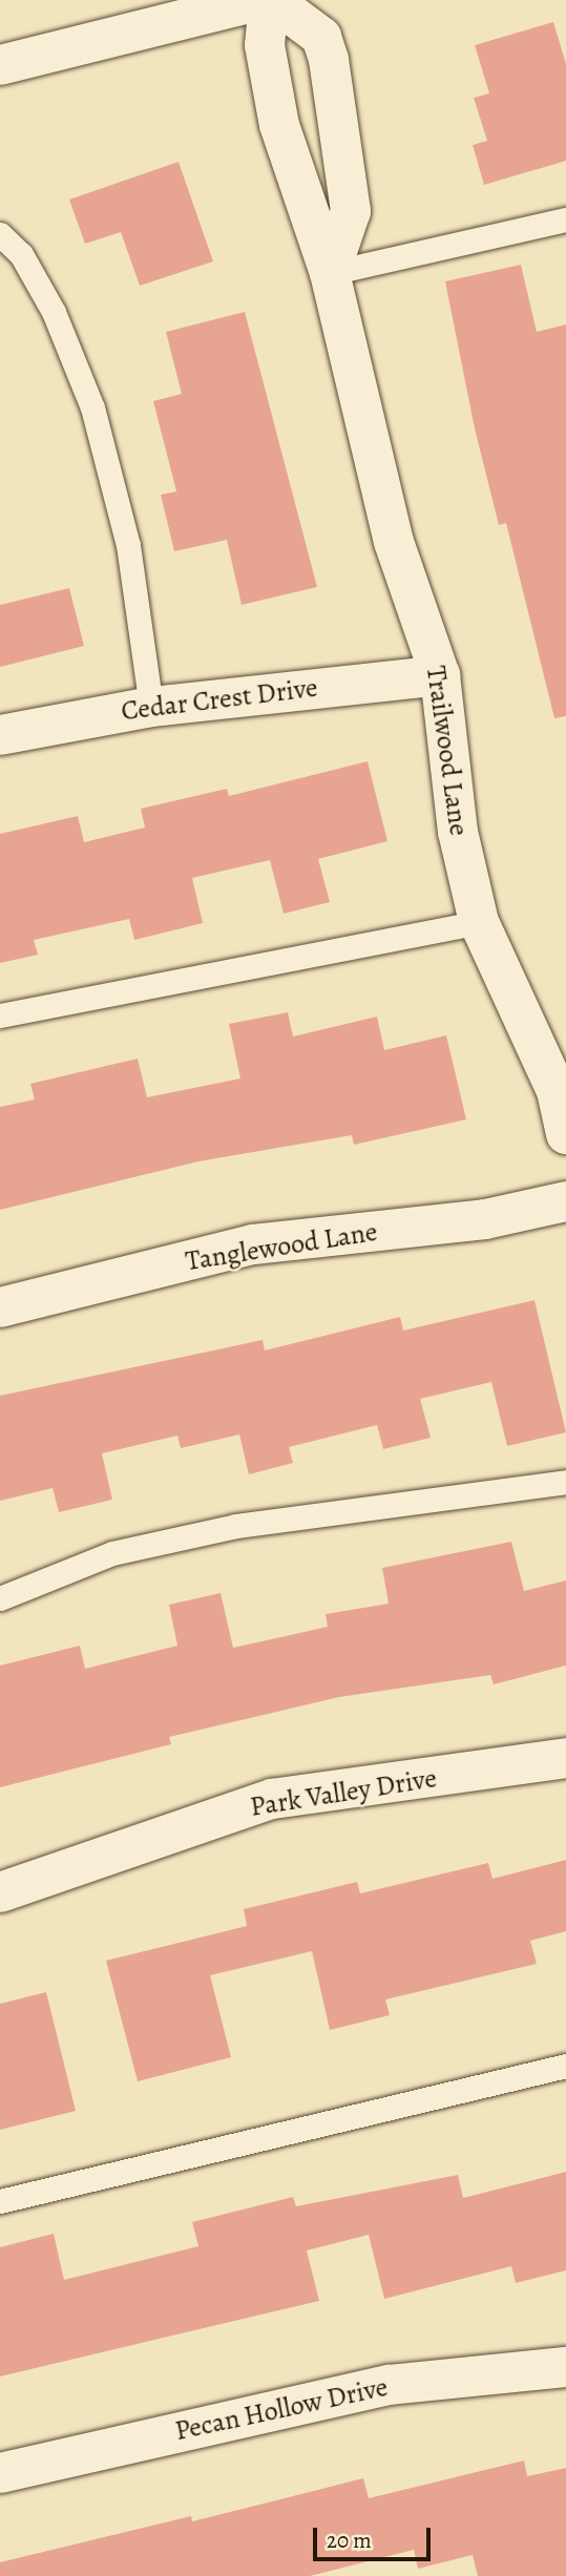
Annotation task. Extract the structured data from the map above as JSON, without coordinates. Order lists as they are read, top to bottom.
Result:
{
  "streets": {
    "street": [
      "Cedar Crest Drive",
      "Trailwood Lane",
      "Tanglewood Lane",
      "Park Valley Drive",
      "Pecan Hollow Drive"
    ]
  },
  "crossings": [
    ["Cedar Crest Drive", "Trailwood Lane"]
  ],
  "scale_bar": "20 m"
}
